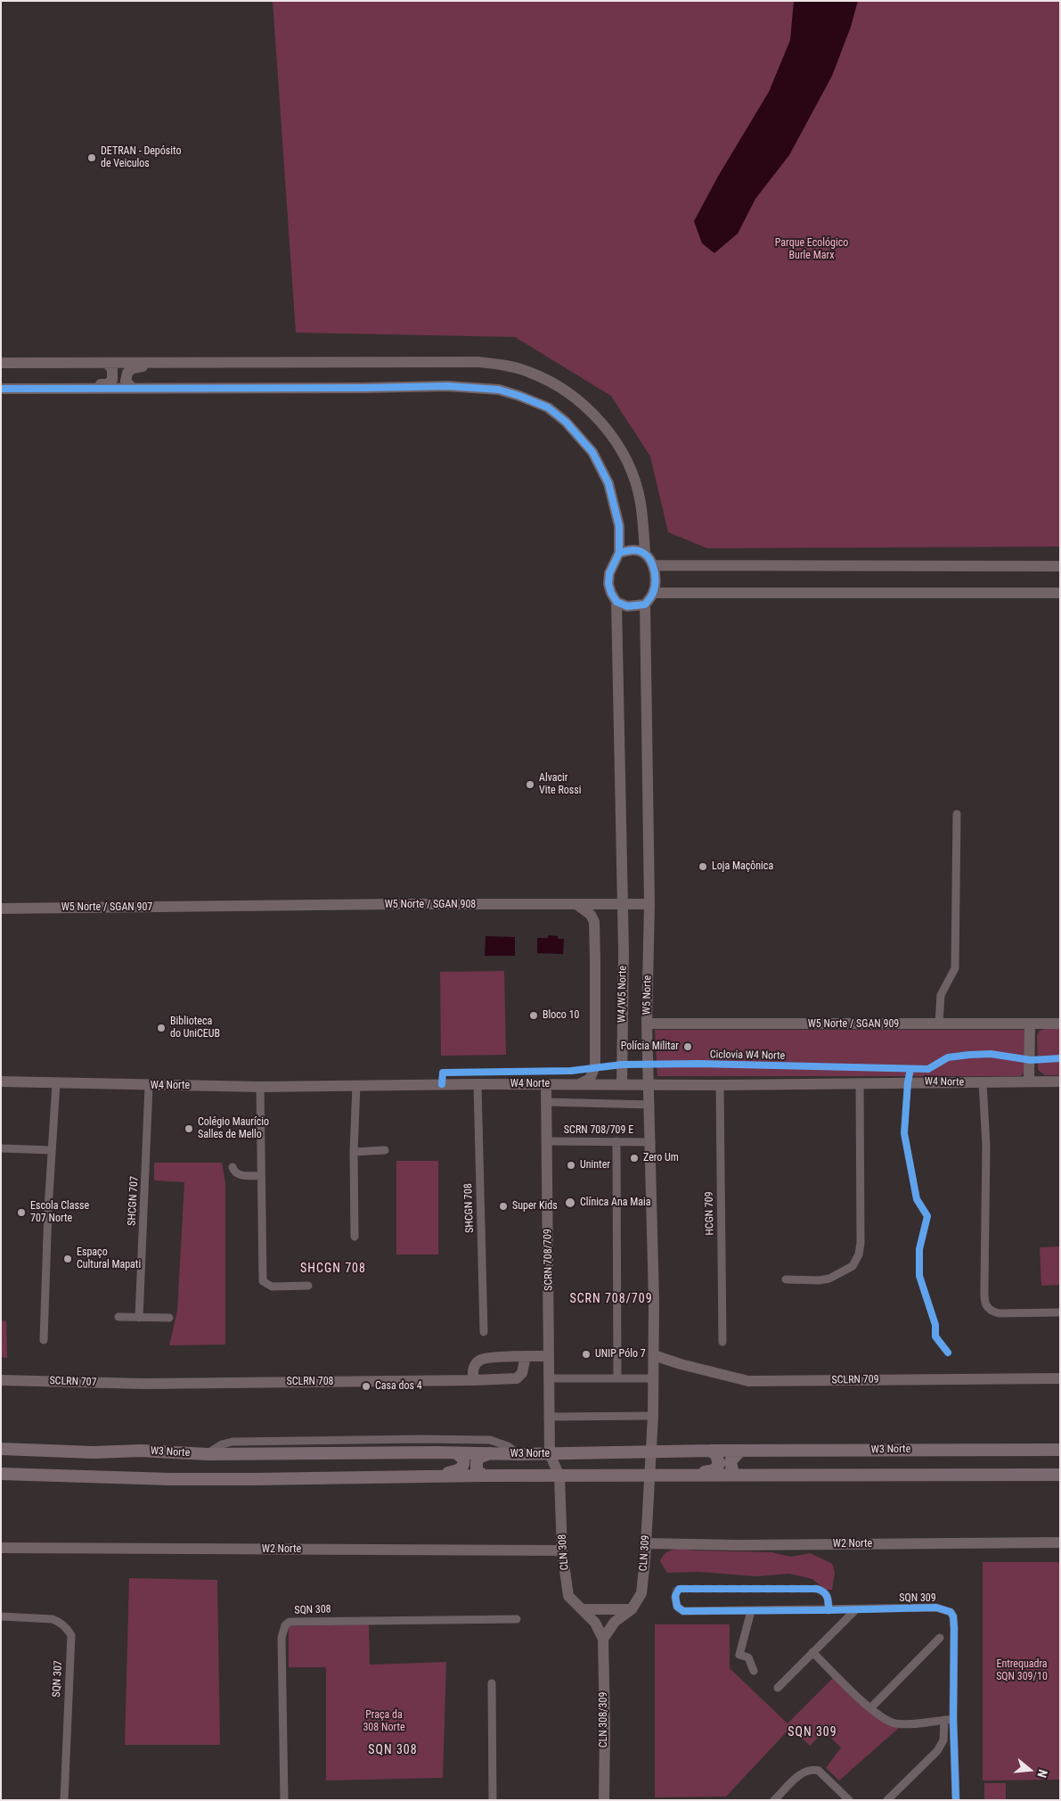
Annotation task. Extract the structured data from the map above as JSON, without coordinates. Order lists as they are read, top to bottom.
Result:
{
  "streets": {
    "main road": ["W3 Norte"],
    "street": [
      "W5 Norte / SGAN 908",
      "W5 Norte / SGAN 907",
      "W4/W5 Norte",
      "W5 Norte",
      "W5 Norte / SGAN 909",
      "W4 Norte",
      "SCRN 708/709 E",
      "SHCGN 707",
      "SHCGN 708",
      "HCGN 709",
      "SCRN 708/709",
      "SCLRN 709",
      "SCLRN 707",
      "SCLRN 708",
      "W2 Norte",
      "CLN 308",
      "CLN 309",
      "SQN 309",
      "SQN 308",
      "SQN 307",
      "CLN 308/309"
    ],
    "cycle path": ["Ciclovia W4 Norte"]
  },
  "crossings": [
    ["W5 Norte / SGAN 908", "W5 Norte / SGAN 907"],
    ["W5 Norte / SGAN 908", "W4/W5 Norte"],
    ["W5 Norte / SGAN 908", "W5 Norte"],
    ["W4/W5 Norte", "W5 Norte"],
    ["W4/W5 Norte", "W4 Norte"],
    ["W5 Norte", "W5 Norte / SGAN 909"],
    ["W5 Norte", "W4 Norte"],
    ["W4 Norte", "SHCGN 707"],
    ["W4 Norte", "SHCGN 708"],
    ["W4 Norte", "HCGN 709"],
    ["W4 Norte", "SCRN 708/709"],
    ["SCRN 708/709 E", "SCRN 708/709"],
    ["SCRN 708/709", "W3 Norte"],
    ["SCRN 708/709", "CLN 308"],
    ["SCLRN 707", "SCLRN 708"],
    ["W3 Norte", "CLN 308"],
    ["W3 Norte", "CLN 309"],
    ["W2 Norte", "CLN 308"],
    ["W2 Norte", "CLN 309"],
    ["CLN 308", "CLN 309"],
    ["CLN 308", "CLN 308/309"],
    ["CLN 309", "CLN 308/309"]
  ],
  "districts": [
    "SHCGN 708",
    "SCRN 708/709",
    "SQN 309",
    "SQN 308"
  ],
  "parks": ["Parque Ecológico Burle Marx", "Entrequadra SQN 309/10", "Praça da 308 Norte"],
  "places": [
    "DETRAN - Depósito de Veiculos",
    "Alvacir Vite Rossi",
    "Loja Maçônica",
    "Bloco 10",
    "Biblioteca do UniCEUB",
    "Polícia Militar",
    "Colégio Maurício Salles de Mello",
    "Zero Um",
    "Uninter",
    "Clínica Ana Maia",
    "Super Kids",
    "Escola Classe 707 Norte",
    "Espaço Cultural Mapati",
    "UNIP Pólo 7",
    "Casa dos 4"
  ],
  "north": "right"
}
